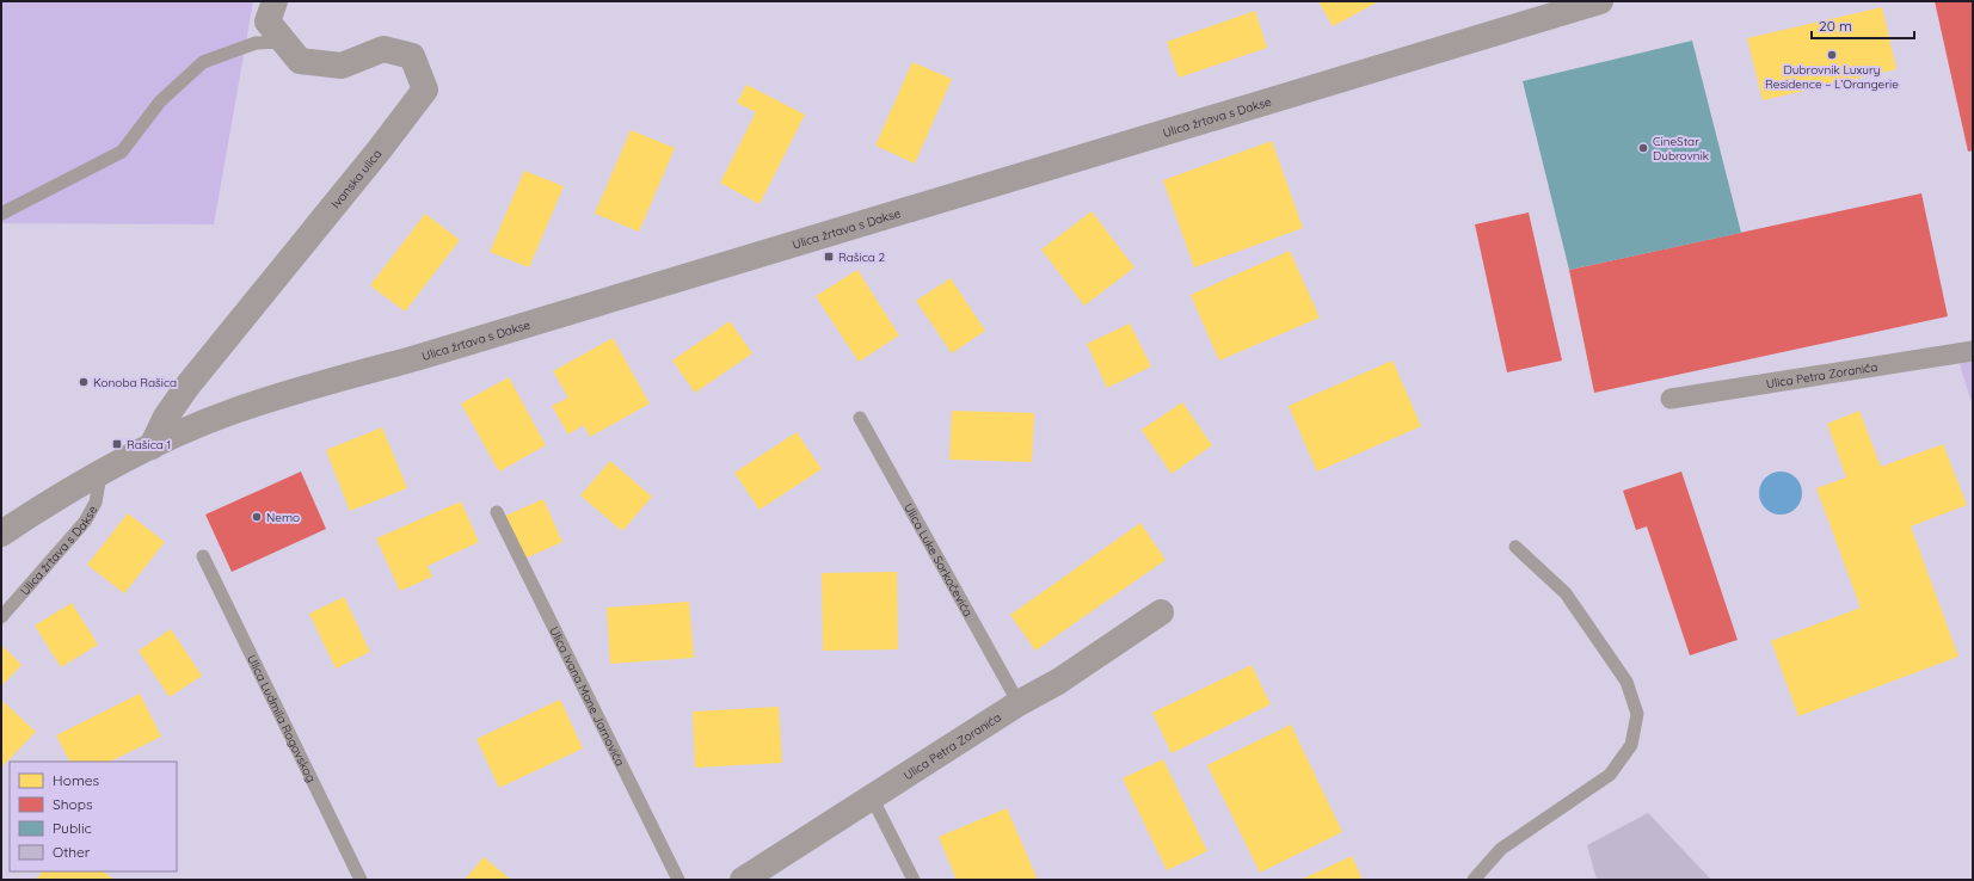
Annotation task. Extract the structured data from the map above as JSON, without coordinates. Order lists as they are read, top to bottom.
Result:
{
  "streets": {
    "street": ["Ulica žrtava s Dakse", "Ivanska ulica", "Ulica Petra Zoranića"],
    "lane": ["Ulica Luke Sorkočevića", "Ulica Ivana Mane Jarnovića", "Ulica Ludmila Rogovskog"]
  },
  "crossings": [
    ["Ulica žrtava s Dakse", "Ivanska ulica"],
    ["Ulica Petra Zoranića", "Ulica Luke Sorkočevića"]
  ],
  "places": {
    "other": [
      "Dubrovnik Luxury Residence – L’Orangerie",
      "CineStar Dubrovnik",
      "Konoba Rašica",
      "Nemo"
    ],
    "transit": ["Rašica 2", "Rašica 1"]
  },
  "legend": [
    "Homes",
    "Shops",
    "Public",
    "Other"
  ],
  "scale_bar": "20 m"
}
